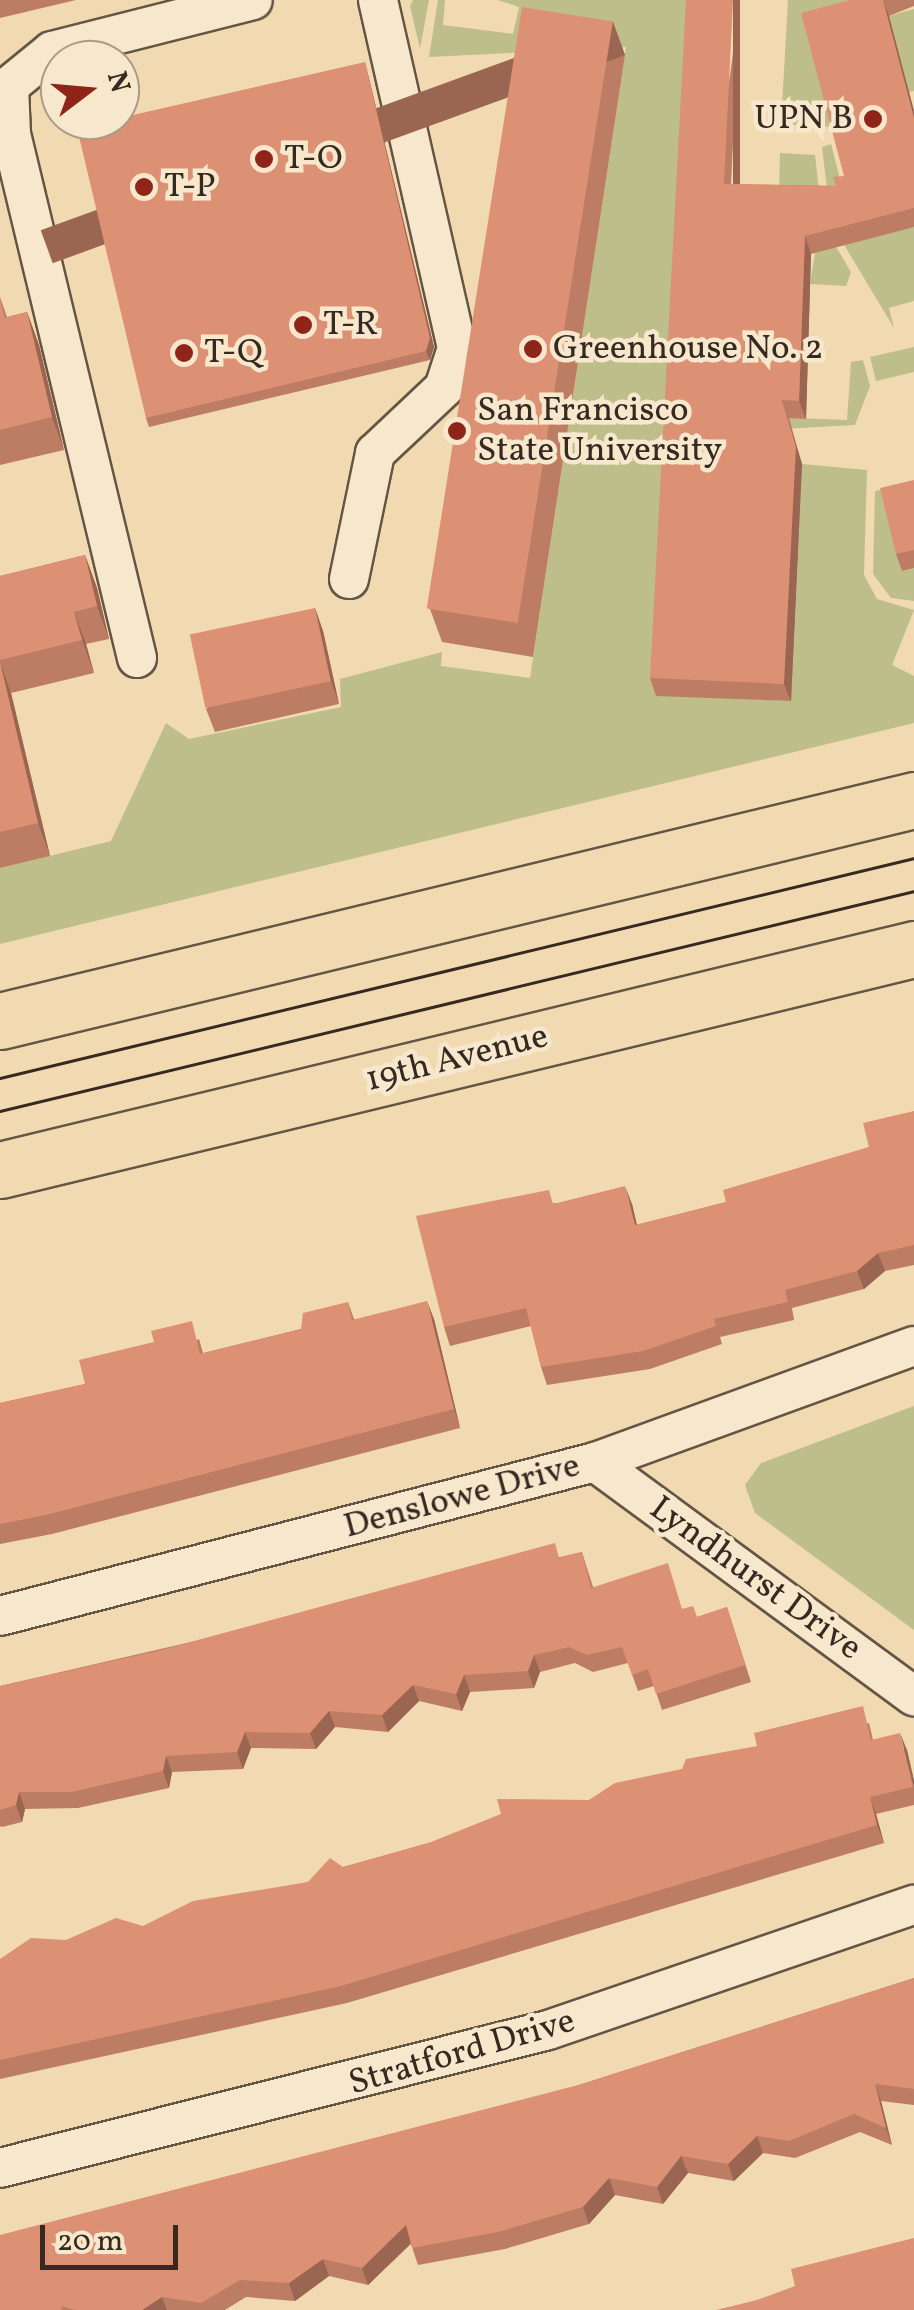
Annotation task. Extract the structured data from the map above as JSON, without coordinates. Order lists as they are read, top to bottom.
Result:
{
  "streets": {
    "highway": ["19th Avenue"],
    "street": ["Denslowe Drive", "Lyndhurst Drive", "Stratford Drive"]
  },
  "crossings": [
    ["Denslowe Drive", "Lyndhurst Drive"]
  ],
  "places": [
    "UPN B",
    "T-O",
    "T-P",
    "T-R",
    "Greenhouse No. 2",
    "T-Q",
    "San Francisco State University"
  ],
  "scale_bar": "20 m",
  "north": "right"
}
